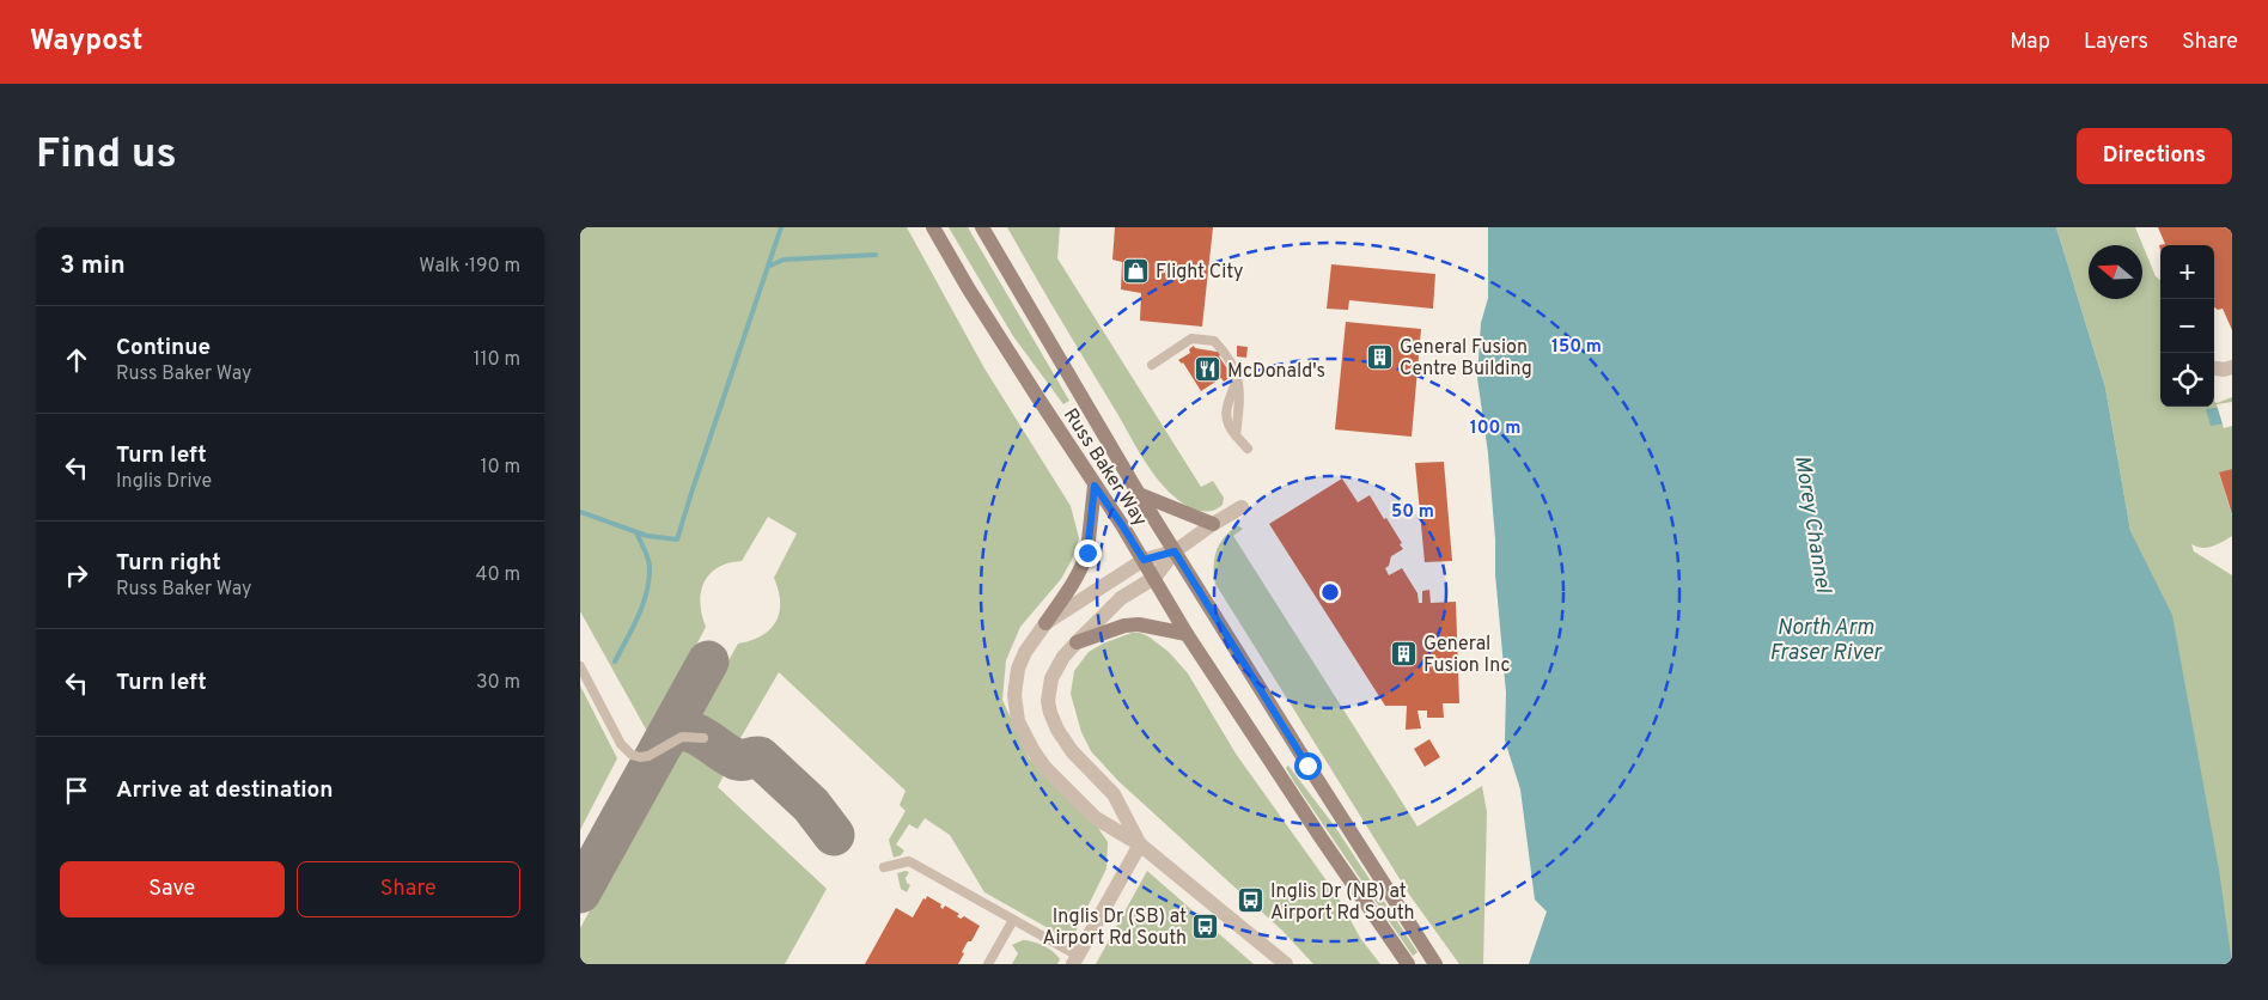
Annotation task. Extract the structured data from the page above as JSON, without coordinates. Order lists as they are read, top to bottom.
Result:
{
  "streets": {
    "main road": ["Russ Baker Way"]
  },
  "water": ["Morey Channel", "North Arm Fraser River"],
  "places": {
    "shop": ["Flight City"],
    "building": ["General Fusion Centre Building", "General Fusion Inc"],
    "restaurant": ["McDonald's"],
    "bus stop": ["Inglis Dr (NB) at Airport Rd South", "Inglis Dr (SB) at Airport Rd South"]
  },
  "north": "left",
  "page": {
    "header": "Waypost",
    "nav": ["Map", "Layers", "Share"],
    "buttons": [
      "Directions",
      ["Save", "Share"]
    ],
    "title": "Find us",
    "heading": ["3 min", "Walk · 190 m"],
    "map_buttons": ["+", "−"],
    "list": [
      ["Continue", "Russ Baker Way", "110 m"],
      ["Turn left", "Inglis Drive", "10 m"],
      ["Turn right", "Russ Baker Way", "40 m"],
      ["Turn left", "30 m"],
      "Arrive at destination"
    ]
  },
  "rings": ["150 m", "100 m", "50 m"]
}
